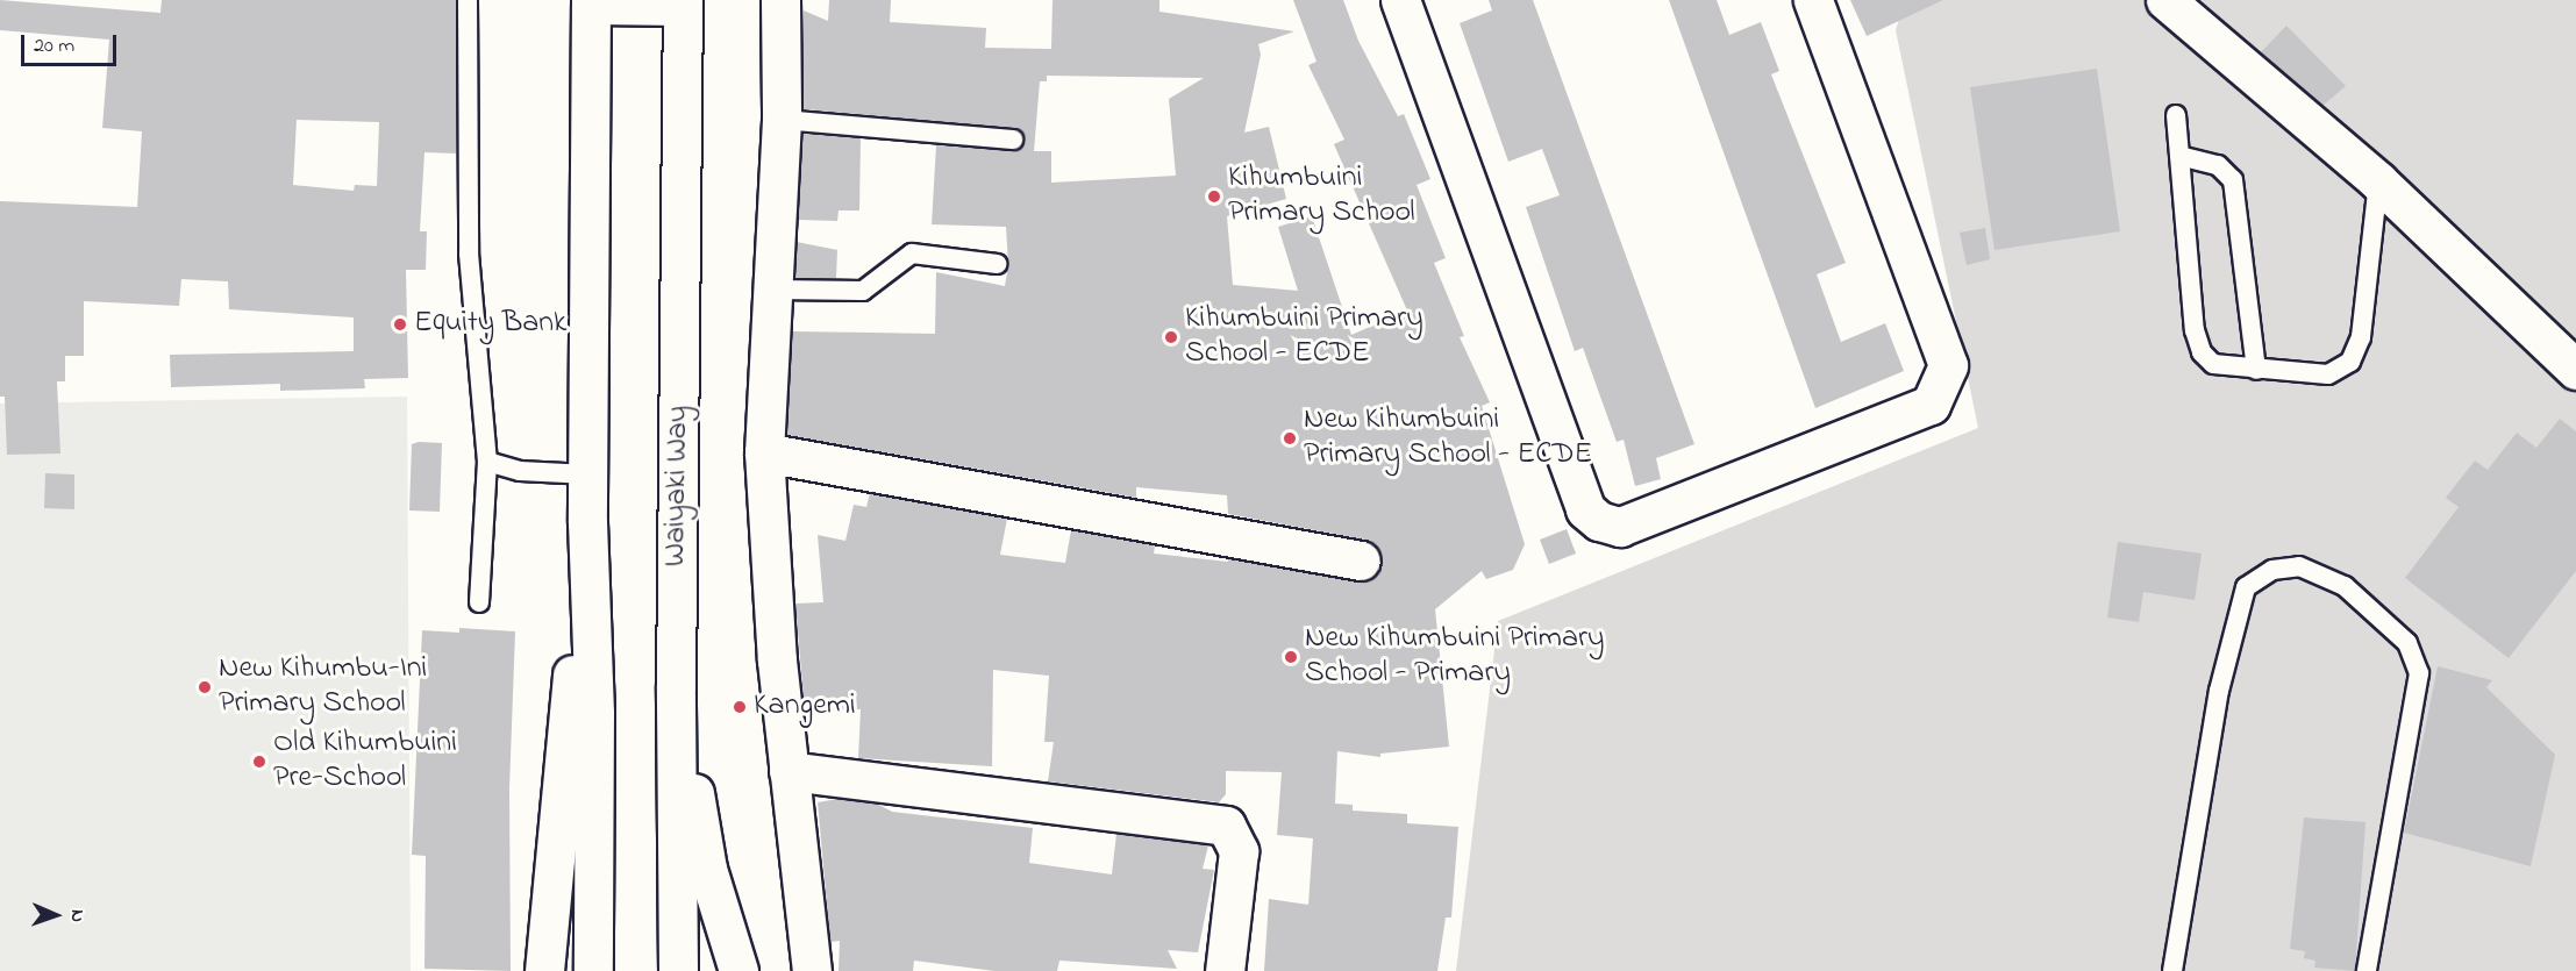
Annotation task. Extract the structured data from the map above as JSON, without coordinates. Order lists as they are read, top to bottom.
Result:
{
  "streets": {
    "main road": ["Waiyaki Way"]
  },
  "places": [
    "Kihumbuini Primary School",
    "Equity Bank",
    "Kihumbuini Primary School - ECDE",
    "New Kihumbuini Primary School - ECDE",
    "New Kihumbuini Primary School - Primary",
    "New Kihumbu-Ini Primary School",
    "Kangemi",
    "Old Kihumbuini Pre-School"
  ],
  "scale_bar": "20 m",
  "north": "right"
}
